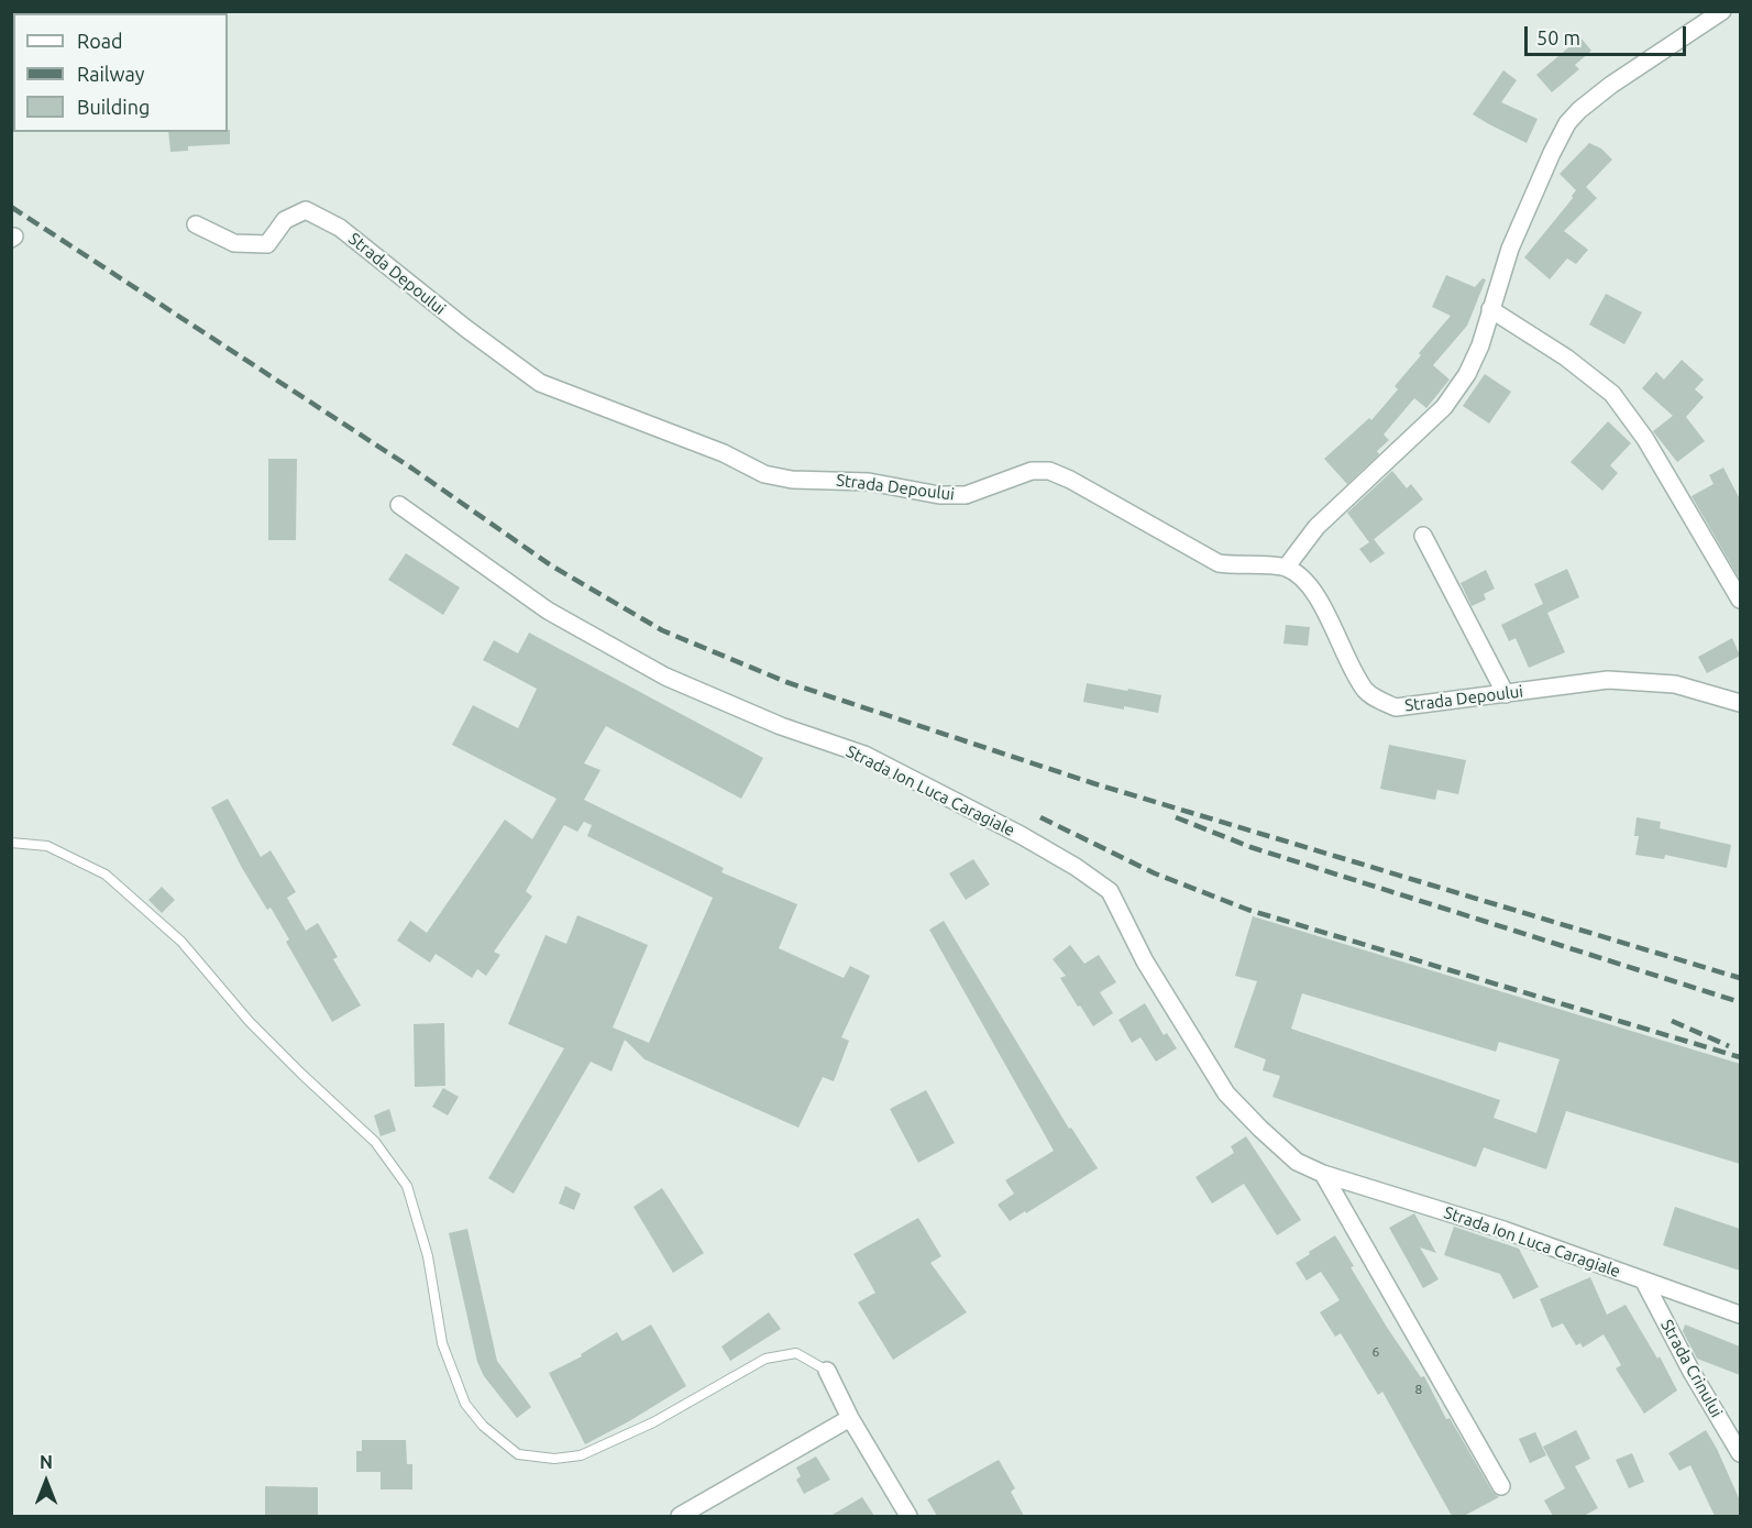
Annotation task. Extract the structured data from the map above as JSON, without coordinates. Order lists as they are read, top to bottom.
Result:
{
  "streets": {
    "street": ["Strada Depoului", "Strada Ion Luca Caragiale", "Strada Crinului"]
  },
  "crossings": [
    ["Strada Ion Luca Caragiale", "Strada Crinului"]
  ],
  "house_numbers": ["6", "8"],
  "legend": ["Road", "Railway", "Building"],
  "scale_bar": "50 m",
  "north": "top"
}
